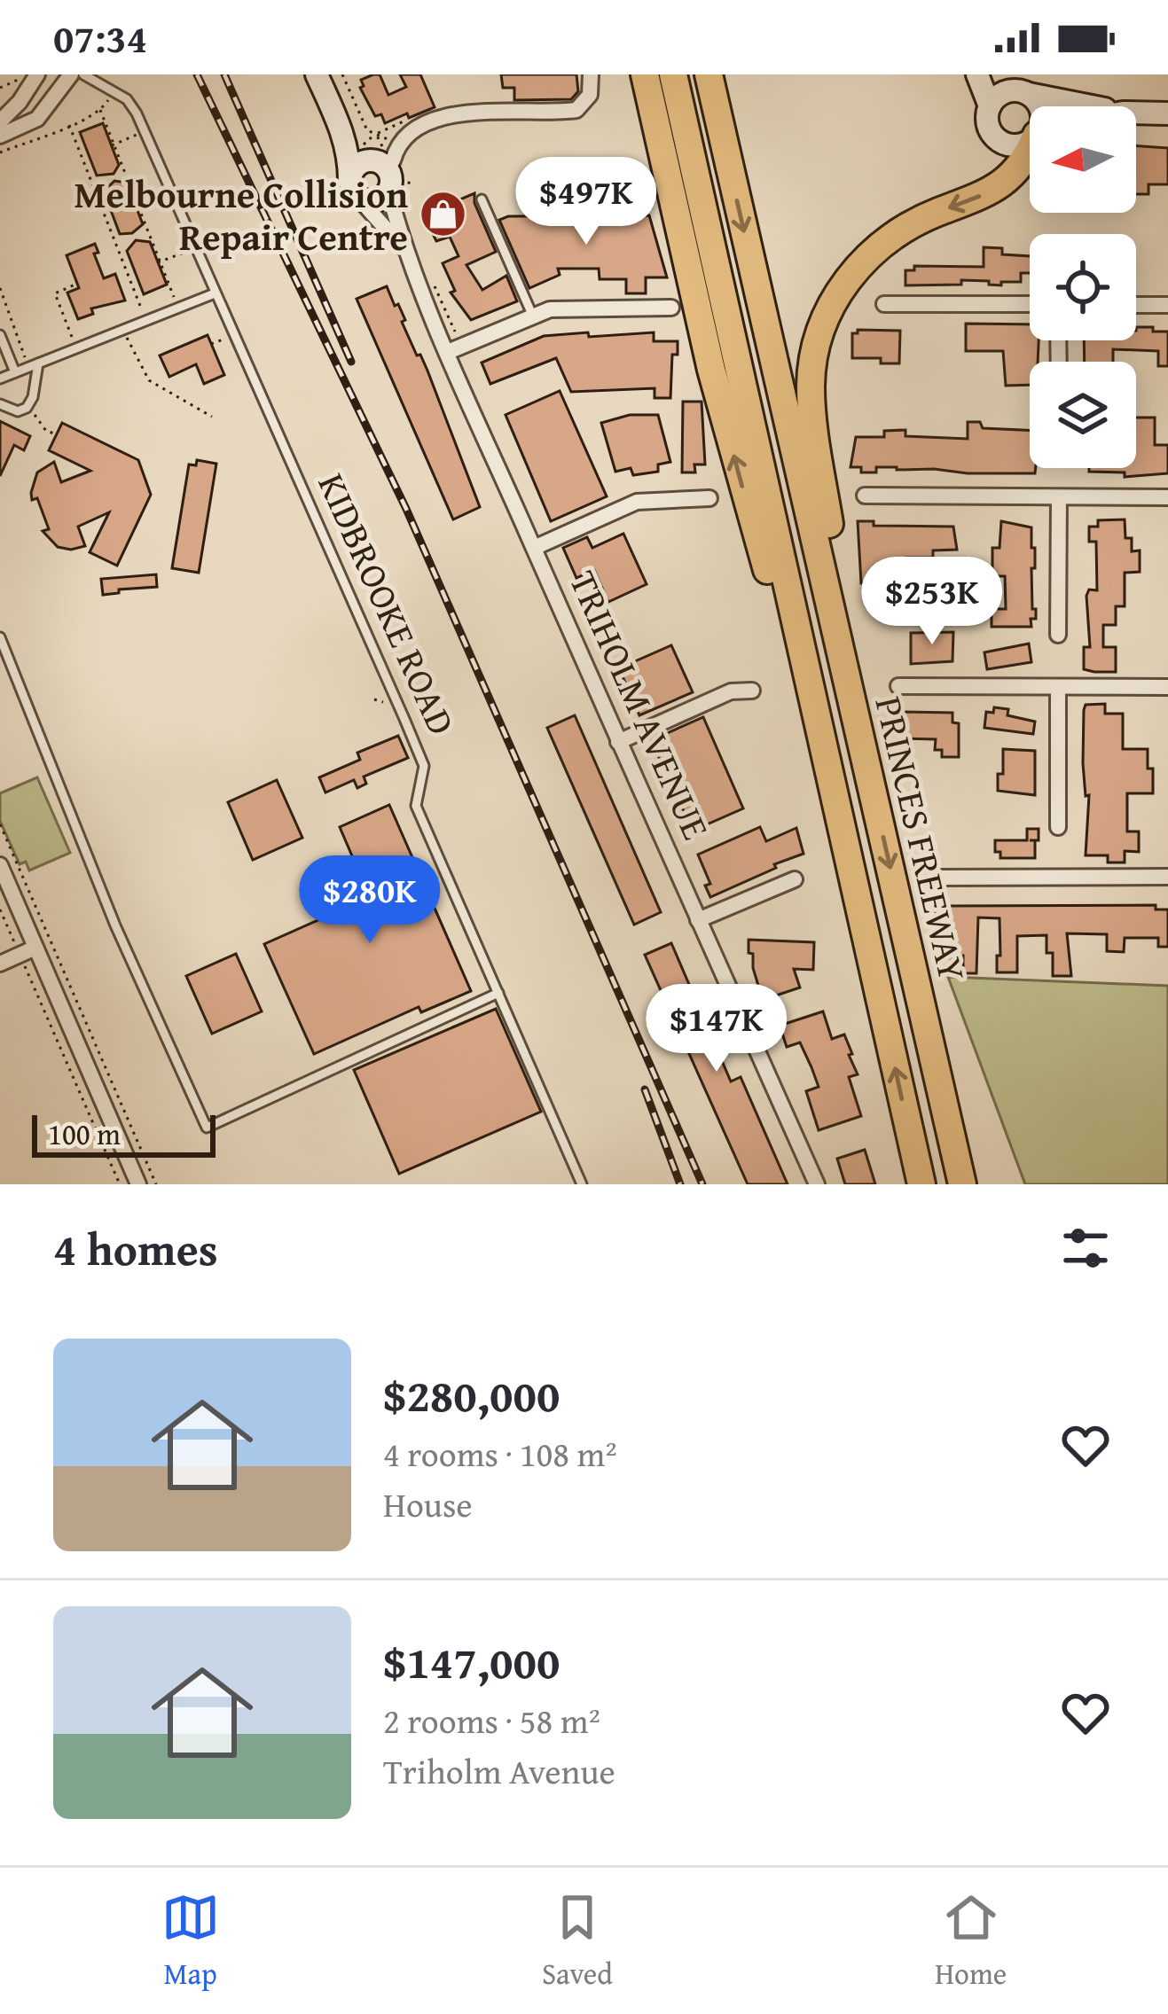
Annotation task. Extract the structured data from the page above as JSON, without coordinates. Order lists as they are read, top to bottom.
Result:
{
  "streets": {
    "highway": ["PRINCES FREEWAY"],
    "street": ["TRIHOLM AVENUE"],
    "lane": ["KIDBROOKE ROAD"]
  },
  "places": {
    "shop": ["Melbourne Collision Repair Centre"]
  },
  "scale_bar": "100 m",
  "north": "left",
  "page": {
    "status": "07:34",
    "price": [
      "$497K",
      "$253K",
      "$280K",
      "$147K"
    ],
    "scale": "100 m",
    "heading": "4 homes",
    "list": [
      {
        "name": "$280,000",
        "note": "4 rooms · 108 m² · House"
      },
      {
        "name": "$147,000",
        "note": "2 rooms · 58 m² · Triholm Avenue"
      }
    ],
    "tabs": ["Map", "Saved", "Home"]
  }
}
